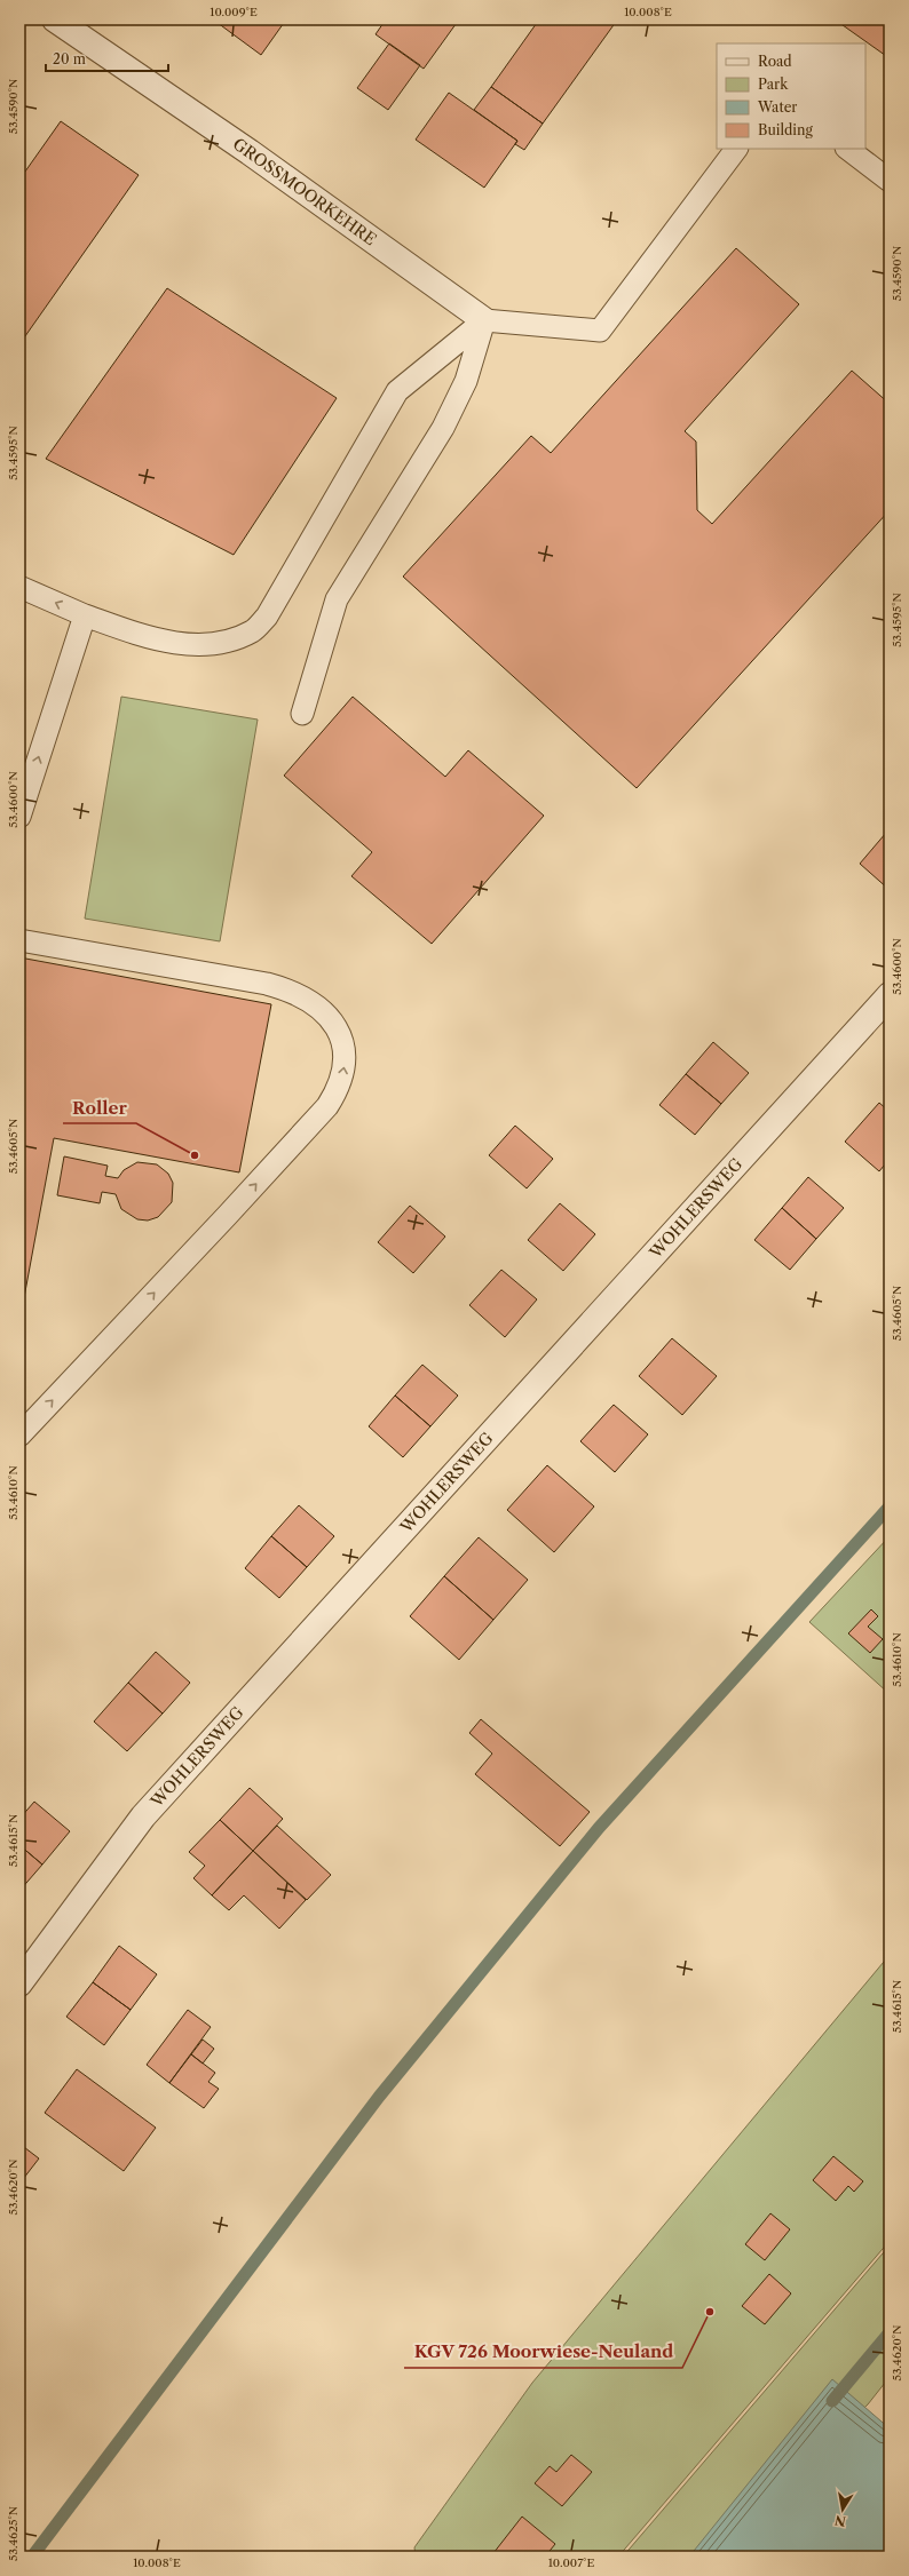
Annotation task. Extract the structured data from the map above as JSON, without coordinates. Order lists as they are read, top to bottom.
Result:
{
  "streets": {
    "street": ["GROSSMOORKEHRE", "WOHLERSWEG"]
  },
  "places": ["Roller", "KGV 726 Moorwiese-Neuland"],
  "legend": [
    "Road",
    "Park",
    "Water",
    "Building"
  ],
  "scale_bar": "20 m",
  "north": "bottom",
  "coordinates": [
    "10.009°E",
    "10.008°E",
    "53.4590°N",
    "53.4595°N",
    "53.4600°N",
    "53.4605°N",
    "53.4610°N",
    "53.4615°N",
    "53.4620°N",
    "53.4625°N",
    "10.007°E"
  ]
}
